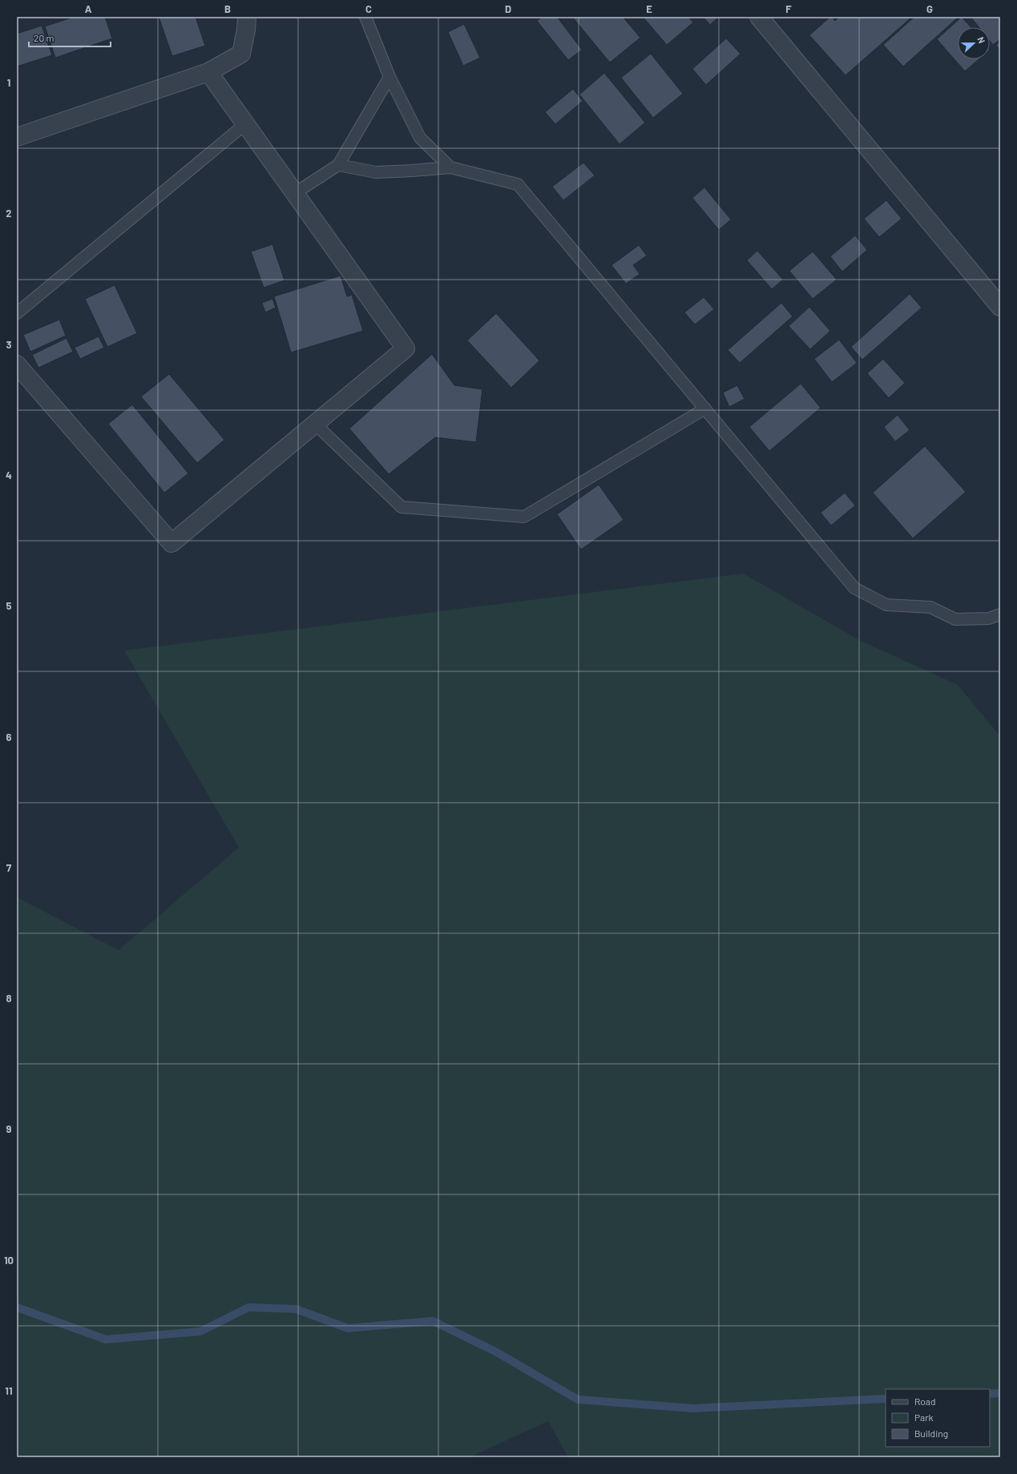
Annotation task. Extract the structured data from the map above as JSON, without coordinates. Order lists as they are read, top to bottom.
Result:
{
  "legend": ["Road", "Park", "Building"],
  "scale_bar": "20 m",
  "north": "right",
  "grid": {
    "columns": [
      "A",
      "B",
      "C",
      "D",
      "E",
      "F",
      "G"
    ],
    "rows": [
      "1",
      "2",
      "3",
      "4",
      "5",
      "6",
      "7",
      "8",
      "9",
      "10",
      "11"
    ]
  }
}
